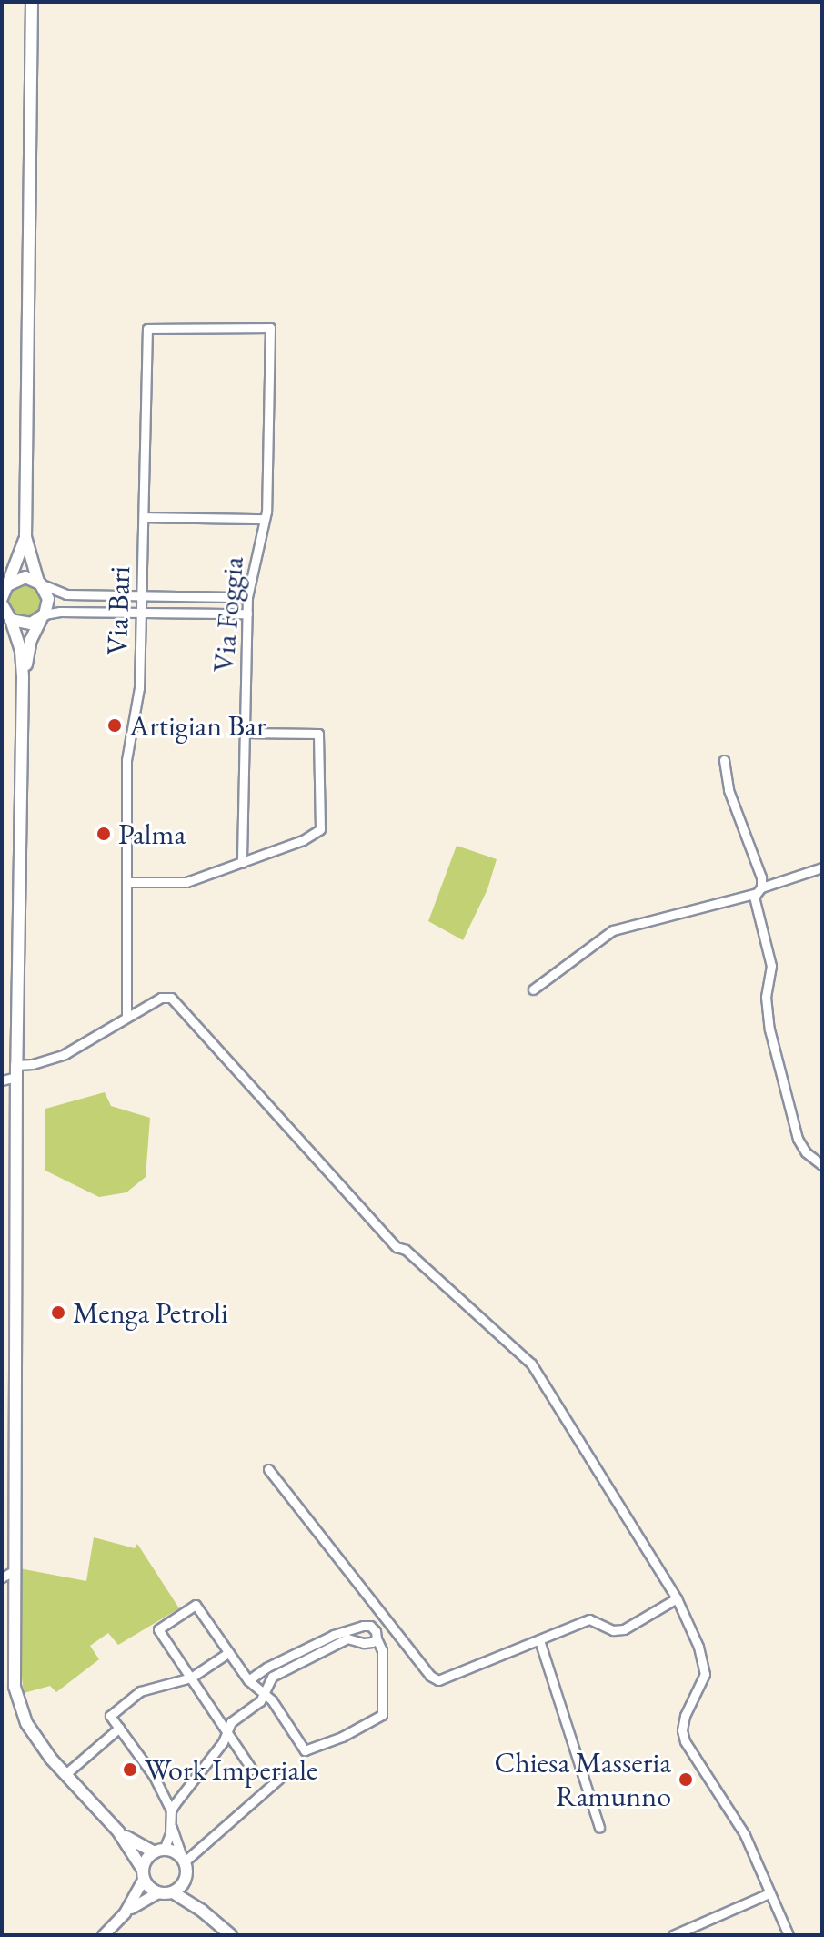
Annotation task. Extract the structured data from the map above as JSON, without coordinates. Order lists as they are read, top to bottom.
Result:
{
  "streets": {
    "street": ["Via Bari", "Via Foggia"]
  },
  "crossings": [
    ["Via Bari", "Via Foggia"]
  ],
  "places": [
    "Artigian Bar",
    "Palma",
    "Menga Petroli",
    "Work Imperiale",
    "Chiesa Masseria Ramunno"
  ]
}
